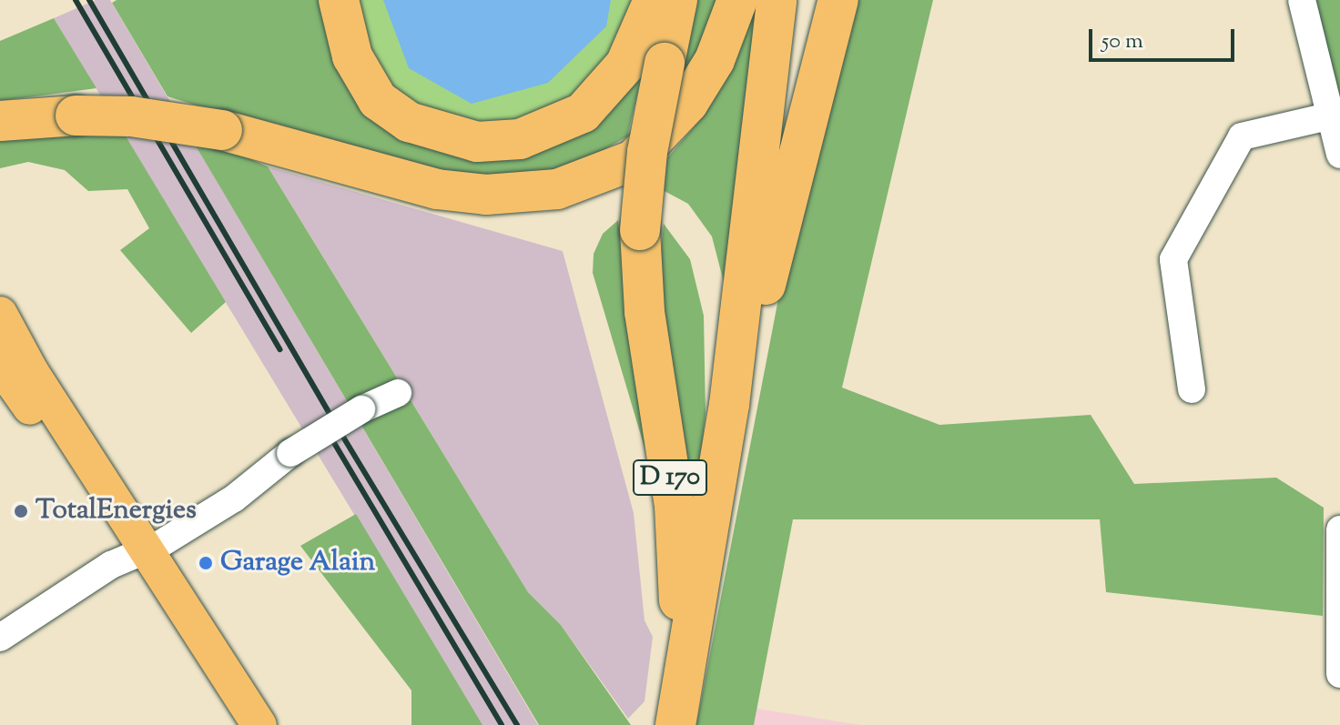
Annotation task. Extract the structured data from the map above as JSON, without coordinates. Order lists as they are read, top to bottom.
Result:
{
  "streets": {
    "highway": ["D 170"]
  },
  "places": ["TotalEnergies", "Garage Alain"],
  "scale_bar": "50 m"
}
